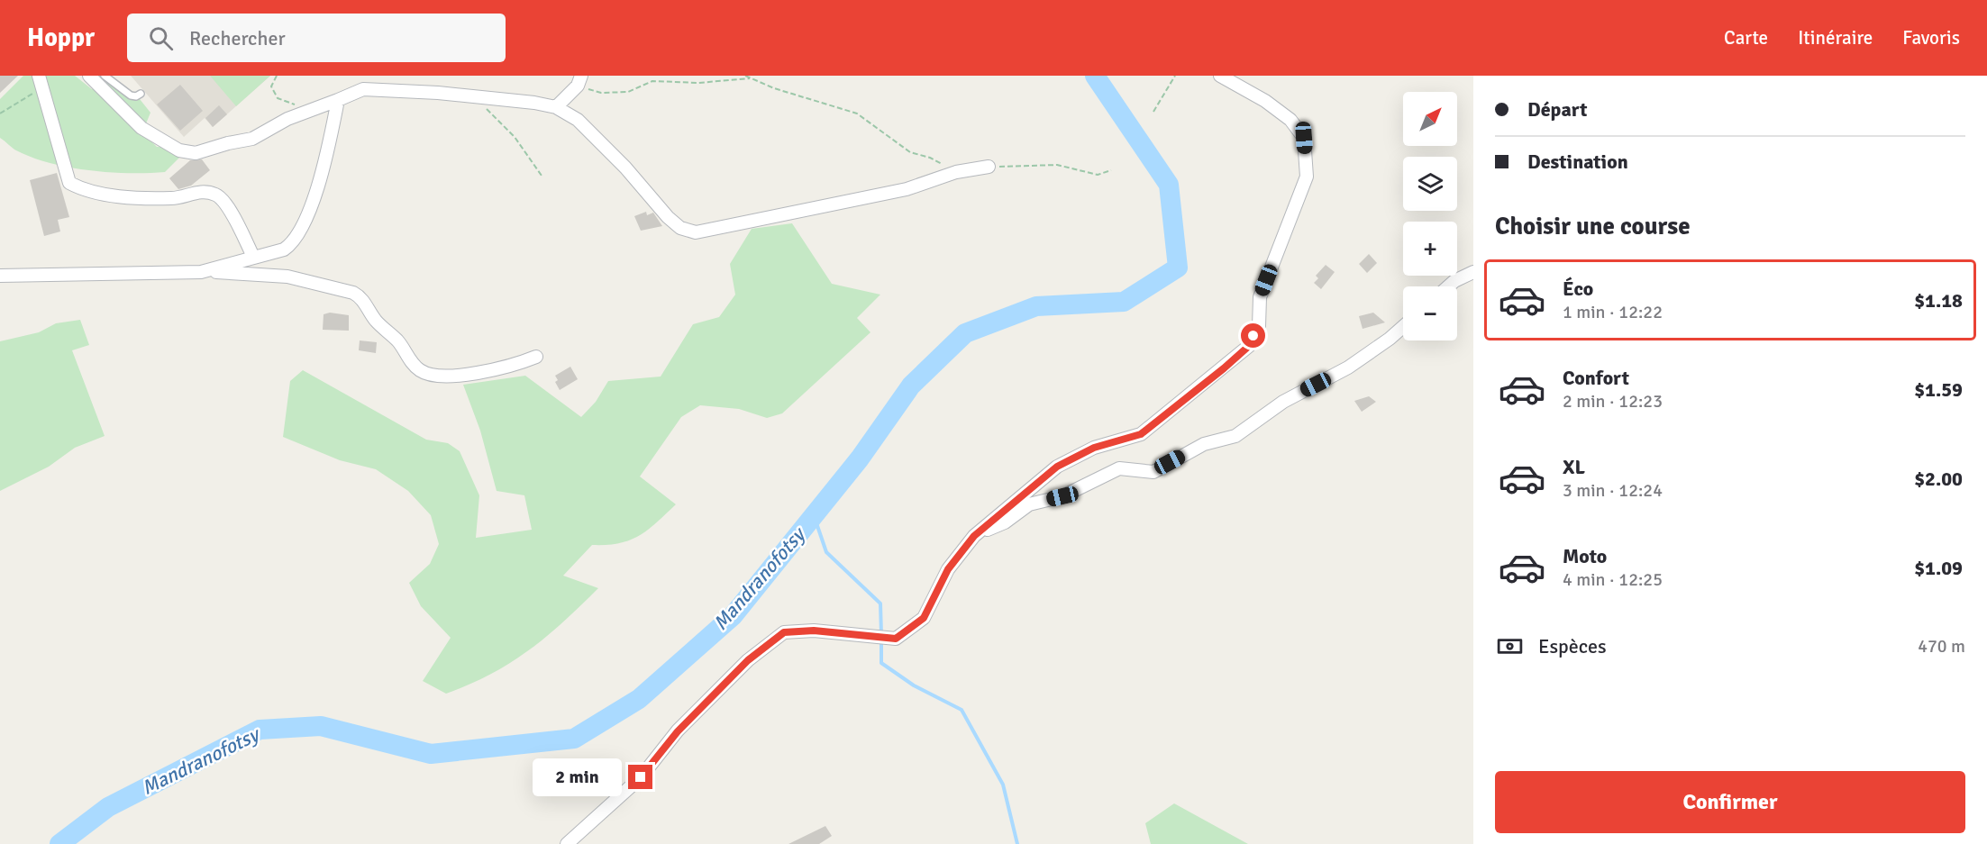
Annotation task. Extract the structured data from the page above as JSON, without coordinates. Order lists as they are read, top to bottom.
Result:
{
  "water": ["Mandranofotsy"],
  "north": "top right",
  "page": {
    "header": "Hoppr",
    "search": "Rechercher",
    "nav": ["Carte", "Itinéraire", "Favoris"],
    "banner": ["Départ", "Destination"],
    "map_buttons": ["+", "−"],
    "heading": "Choisir une course",
    "list": [
      {
        "name": "Éco",
        "note": "1 min · 12:22",
        "value": "$1.18"
      },
      {
        "name": "Confort",
        "note": "2 min · 12:23",
        "value": "$1.59"
      },
      {
        "name": "XL",
        "note": "3 min · 12:24",
        "value": "$2.00"
      },
      {
        "name": "Moto",
        "note": "4 min · 12:25",
        "value": "$1.09"
      }
    ],
    "pay": ["Espèces", "470 m"],
    "bubble": "2 min",
    "buttons": "Confirmer"
  }
}
